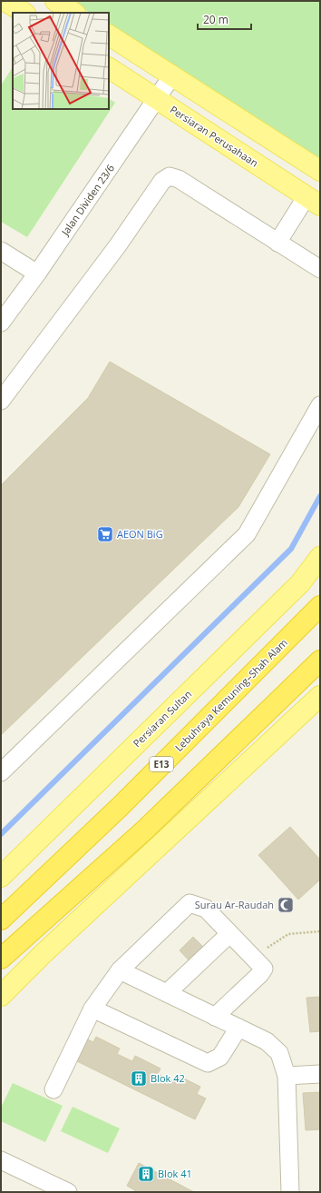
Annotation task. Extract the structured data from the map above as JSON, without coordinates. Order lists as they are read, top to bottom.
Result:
{
  "streets": {
    "highway": ["Lebuhraya Kemuning–Shah Alam", "E13"],
    "main road": ["Persiaran Perusahaan", "Persiaran Sultan"],
    "street": ["Jalan Dividen 23/6"]
  },
  "crossings": [
    ["Persiaran Perusahaan", "Jalan Dividen 23/6"]
  ],
  "places": {
    "supermarket": ["AEON BiG"],
    "mosque": ["Surau Ar-Raudah"],
    "building": ["Blok 42", "Blok 41"]
  },
  "scale_bar": "20 m"
}
